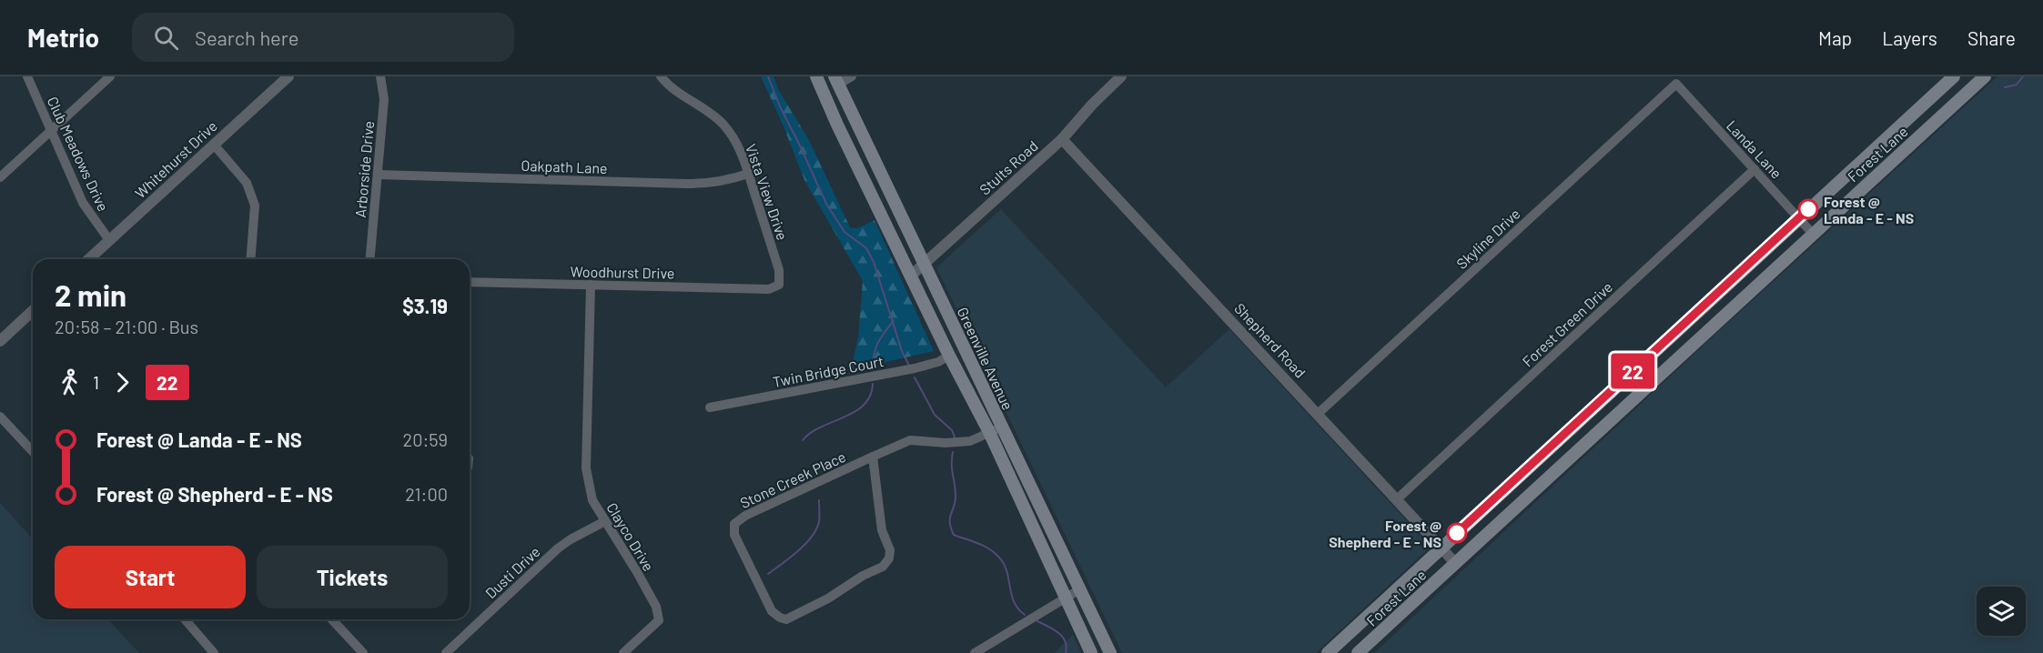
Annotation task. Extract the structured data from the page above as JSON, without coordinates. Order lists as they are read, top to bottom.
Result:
{
  "streets": {
    "main road": ["Forest Lane", "Greenville Avenue"],
    "street": [
      "Landa Lane",
      "Club Meadows Drive",
      "Whitehurst Drive",
      "Oakpath Lane",
      "Stults Road",
      "Arborside Drive",
      "Vista View Drive",
      "Skyline Drive",
      "Woodhurst Drive",
      "Forest Green Drive",
      "Shepherd Road",
      "Twin Bridge Court",
      "Stone Creek Place",
      "Clayco Drive",
      "Dusti Drive"
    ]
  },
  "crossings": [
    ["Landa Lane", "Forest Lane"],
    ["Landa Lane", "Skyline Drive"],
    ["Landa Lane", "Forest Green Drive"],
    ["Club Meadows Drive", "Whitehurst Drive"],
    ["Forest Lane", "Shepherd Road"],
    ["Oakpath Lane", "Arborside Drive"],
    ["Oakpath Lane", "Vista View Drive"],
    ["Stults Road", "Shepherd Road"],
    ["Stults Road", "Greenville Avenue"],
    ["Vista View Drive", "Woodhurst Drive"],
    ["Skyline Drive", "Shepherd Road"],
    ["Woodhurst Drive", "Clayco Drive"],
    ["Forest Green Drive", "Shepherd Road"],
    ["Greenville Avenue", "Twin Bridge Court"],
    ["Greenville Avenue", "Stone Creek Place"],
    ["Clayco Drive", "Dusti Drive"]
  ],
  "places": ["Forest @ Landa - E - NS", "Forest @ Shepherd - E - NS"],
  "lines": ["bus line 22"],
  "page": {
    "header": "Metrio",
    "search": "Search here",
    "nav": ["Map", "Layers", "Share"],
    "on_map": "22",
    "heading": ["2 min", "20:58 – 21:00 · Bus", "$3.19"],
    "legs": ["1", "22"],
    "list": [
      {
        "name": "Forest @ Landa - E - NS",
        "value": "20:59"
      },
      {
        "name": "Forest @ Shepherd - E - NS",
        "value": "21:00"
      }
    ],
    "buttons": ["Start", "Tickets"]
  }
}
